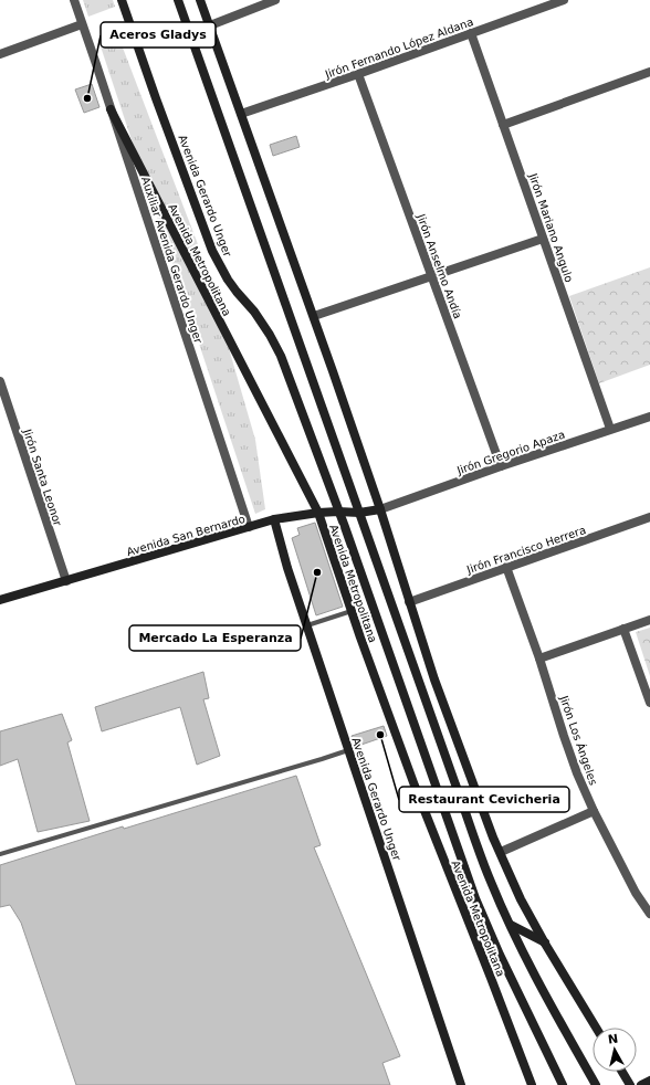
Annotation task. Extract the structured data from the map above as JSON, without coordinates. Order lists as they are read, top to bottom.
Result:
{
  "streets": {
    "street": [
      "Jirón Fernando López Aldana",
      "Avenida Gerardo Unger",
      "Jirón Mariano Angulo",
      "Auxiliar Avenida Gerardo Unger",
      "Avenida Metropolitana",
      "Jirón Anselmo Andía",
      "Jirón Gregorio Apaza",
      "Jirón Santa Leonor",
      "Avenida San Bernardo",
      "Jirón Francisco Herrera",
      "Jirón Los Ángeles"
    ]
  },
  "crossings": [
    ["Jirón Fernando López Aldana", "Jirón Mariano Angulo"],
    ["Jirón Fernando López Aldana", "Jirón Anselmo Andía"],
    ["Avenida Gerardo Unger", "Avenida Metropolitana"],
    ["Avenida Gerardo Unger", "Avenida San Bernardo"],
    ["Jirón Mariano Angulo", "Jirón Gregorio Apaza"],
    ["Auxiliar Avenida Gerardo Unger", "Avenida Metropolitana"],
    ["Auxiliar Avenida Gerardo Unger", "Avenida San Bernardo"],
    ["Avenida Metropolitana", "Avenida San Bernardo"],
    ["Jirón Anselmo Andía", "Jirón Gregorio Apaza"],
    ["Jirón Gregorio Apaza", "Avenida San Bernardo"],
    ["Jirón Santa Leonor", "Avenida San Bernardo"],
    ["Jirón Francisco Herrera", "Jirón Los Ángeles"]
  ],
  "places": ["Aceros Gladys", "Mercado La Esperanza", "Restaurant Cevicheria"],
  "north": "top"
}
